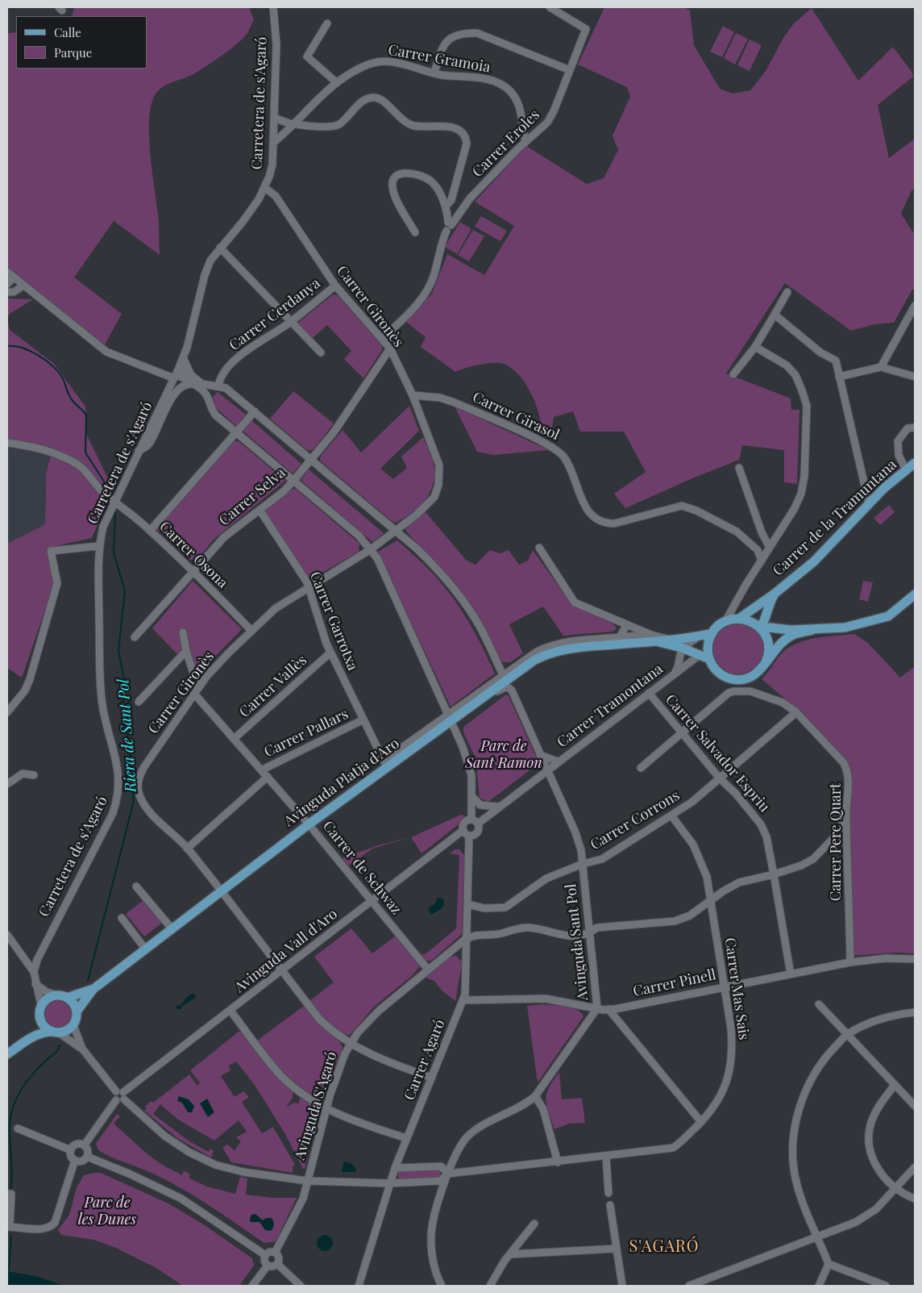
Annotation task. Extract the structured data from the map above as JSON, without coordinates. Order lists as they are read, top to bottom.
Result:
{
  "streets": {
    "main road": ["Carrer de la Tramuntana", "Avinguda Platja d'Aro"],
    "street": [
      "Carrer Gramoia",
      "Carretera de s'Agaró",
      "Carrer Eroles",
      "Carrer Gironès",
      "Carrer Cerdanya",
      "Carrer Girasol",
      "Carrer Selva",
      "Carrer Osona",
      "Carrer Garrotxa",
      "Carrer Vallès",
      "Carrer Tramontana",
      "Carrer Pallars",
      "Carrer Salvador Espriu",
      "Carrer Corrons",
      "Carrer Pere Quart",
      "Carrer de Schwaz",
      "Avinguda Sant Pol",
      "Avinguda Vall d'Aro",
      "Carrer Pinell",
      "Carrer Mas Sais",
      "Carrer Agaró",
      "Avinguda S'Agaró"
    ]
  },
  "crossings": [
    ["Carrer Gramoia", "Carretera de s'Agaró"],
    ["Carrer Gramoia", "Carrer Eroles"],
    ["Carretera de s'Agaró", "Carrer Gironès"],
    ["Carretera de s'Agaró", "Carrer Osona"],
    ["Carretera de s'Agaró", "Avinguda Platja d'Aro"],
    ["Carrer Eroles", "Carrer Gironès"],
    ["Carrer Gironès", "Carrer Cerdanya"],
    ["Carrer Gironès", "Carrer Girasol"],
    ["Carrer Gironès", "Carrer Selva"],
    ["Carrer Gironès", "Carrer Osona"],
    ["Carrer Gironès", "Carrer Garrotxa"],
    ["Carrer Gironès", "Avinguda Platja d'Aro"],
    ["Carrer Gironès", "Carrer de Schwaz"],
    ["Carrer Gironès", "Avinguda Vall d'Aro"],
    ["Carrer Gironès", "Carrer Agaró"],
    ["Carrer Gironès", "Avinguda S'Agaró"],
    ["Carrer Selva", "Carrer Osona"],
    ["Carrer Selva", "Carrer Garrotxa"],
    ["Carrer de la Tramuntana", "Avinguda Platja d'Aro"],
    ["Carrer Garrotxa", "Carrer Vallès"],
    ["Carrer Garrotxa", "Carrer Pallars"],
    ["Carrer Garrotxa", "Avinguda Platja d'Aro"],
    ["Carrer Vallès", "Carrer de Schwaz"],
    ["Carrer Tramontana", "Carrer Salvador Espriu"],
    ["Carrer Tramontana", "Avinguda Sant Pol"],
    ["Carrer Tramontana", "Avinguda Vall d'Aro"],
    ["Carrer Pallars", "Carrer de Schwaz"],
    ["Carrer Salvador Espriu", "Carrer Corrons"],
    ["Carrer Salvador Espriu", "Carrer Pere Quart"],
    ["Carrer Salvador Espriu", "Carrer Pinell"],
    ["Avinguda Platja d'Aro", "Carrer de Schwaz"],
    ["Avinguda Platja d'Aro", "Avinguda Sant Pol"],
    ["Carrer Corrons", "Carrer Pere Quart"],
    ["Carrer Corrons", "Avinguda Sant Pol"],
    ["Carrer Corrons", "Carrer Mas Sais"],
    ["Carrer Corrons", "Carrer Agaró"],
    ["Carrer Pere Quart", "Carrer Pinell"],
    ["Carrer de Schwaz", "Avinguda Vall d'Aro"],
    ["Carrer de Schwaz", "Avinguda S'Agaró"],
    ["Avinguda Sant Pol", "Carrer Pinell"],
    ["Avinguda Sant Pol", "Carrer Mas Sais"],
    ["Avinguda Vall d'Aro", "Carrer Mas Sais"],
    ["Carrer Pinell", "Carrer Mas Sais"],
    ["Carrer Pinell", "Carrer Agaró"],
    ["Carrer Mas Sais", "Carrer Agaró"],
    ["Carrer Mas Sais", "Avinguda S'Agaró"],
    ["Carrer Agaró", "Avinguda S'Agaró"]
  ],
  "districts": ["S'AGARÓ"],
  "water": ["Riera de Sant Pol"],
  "parks": ["Parc de Sant Ramon", "Parc de les Dunes"],
  "legend": ["Calle", "Parque"]
}
